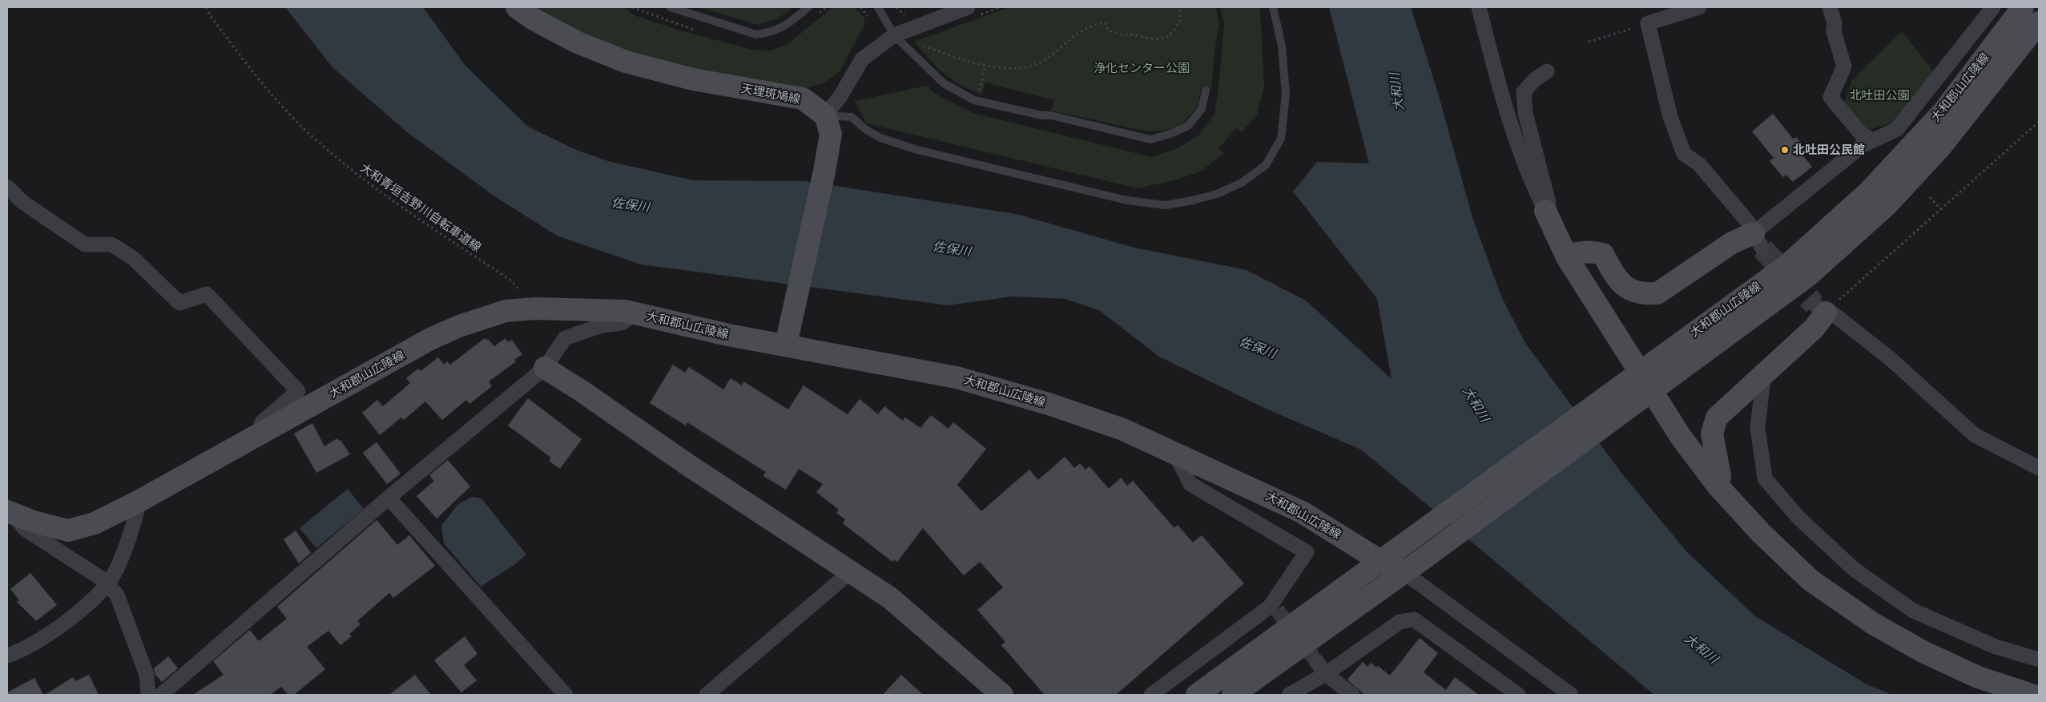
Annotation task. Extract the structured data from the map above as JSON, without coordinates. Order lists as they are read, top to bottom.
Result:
{
  "streets": {
    "main road": ["大和郡山広陵線", "天理斑鳩線"],
    "path": ["大和青垣吉野川自転車道線"]
  },
  "crossings": [
    ["大和郡山広陵線", "大和青垣吉野川自転車道線"]
  ],
  "water": ["大和川", "佐保川"],
  "parks": ["浄化センター公園", "北吐田公園"],
  "places": ["北吐田公民館"]
}
